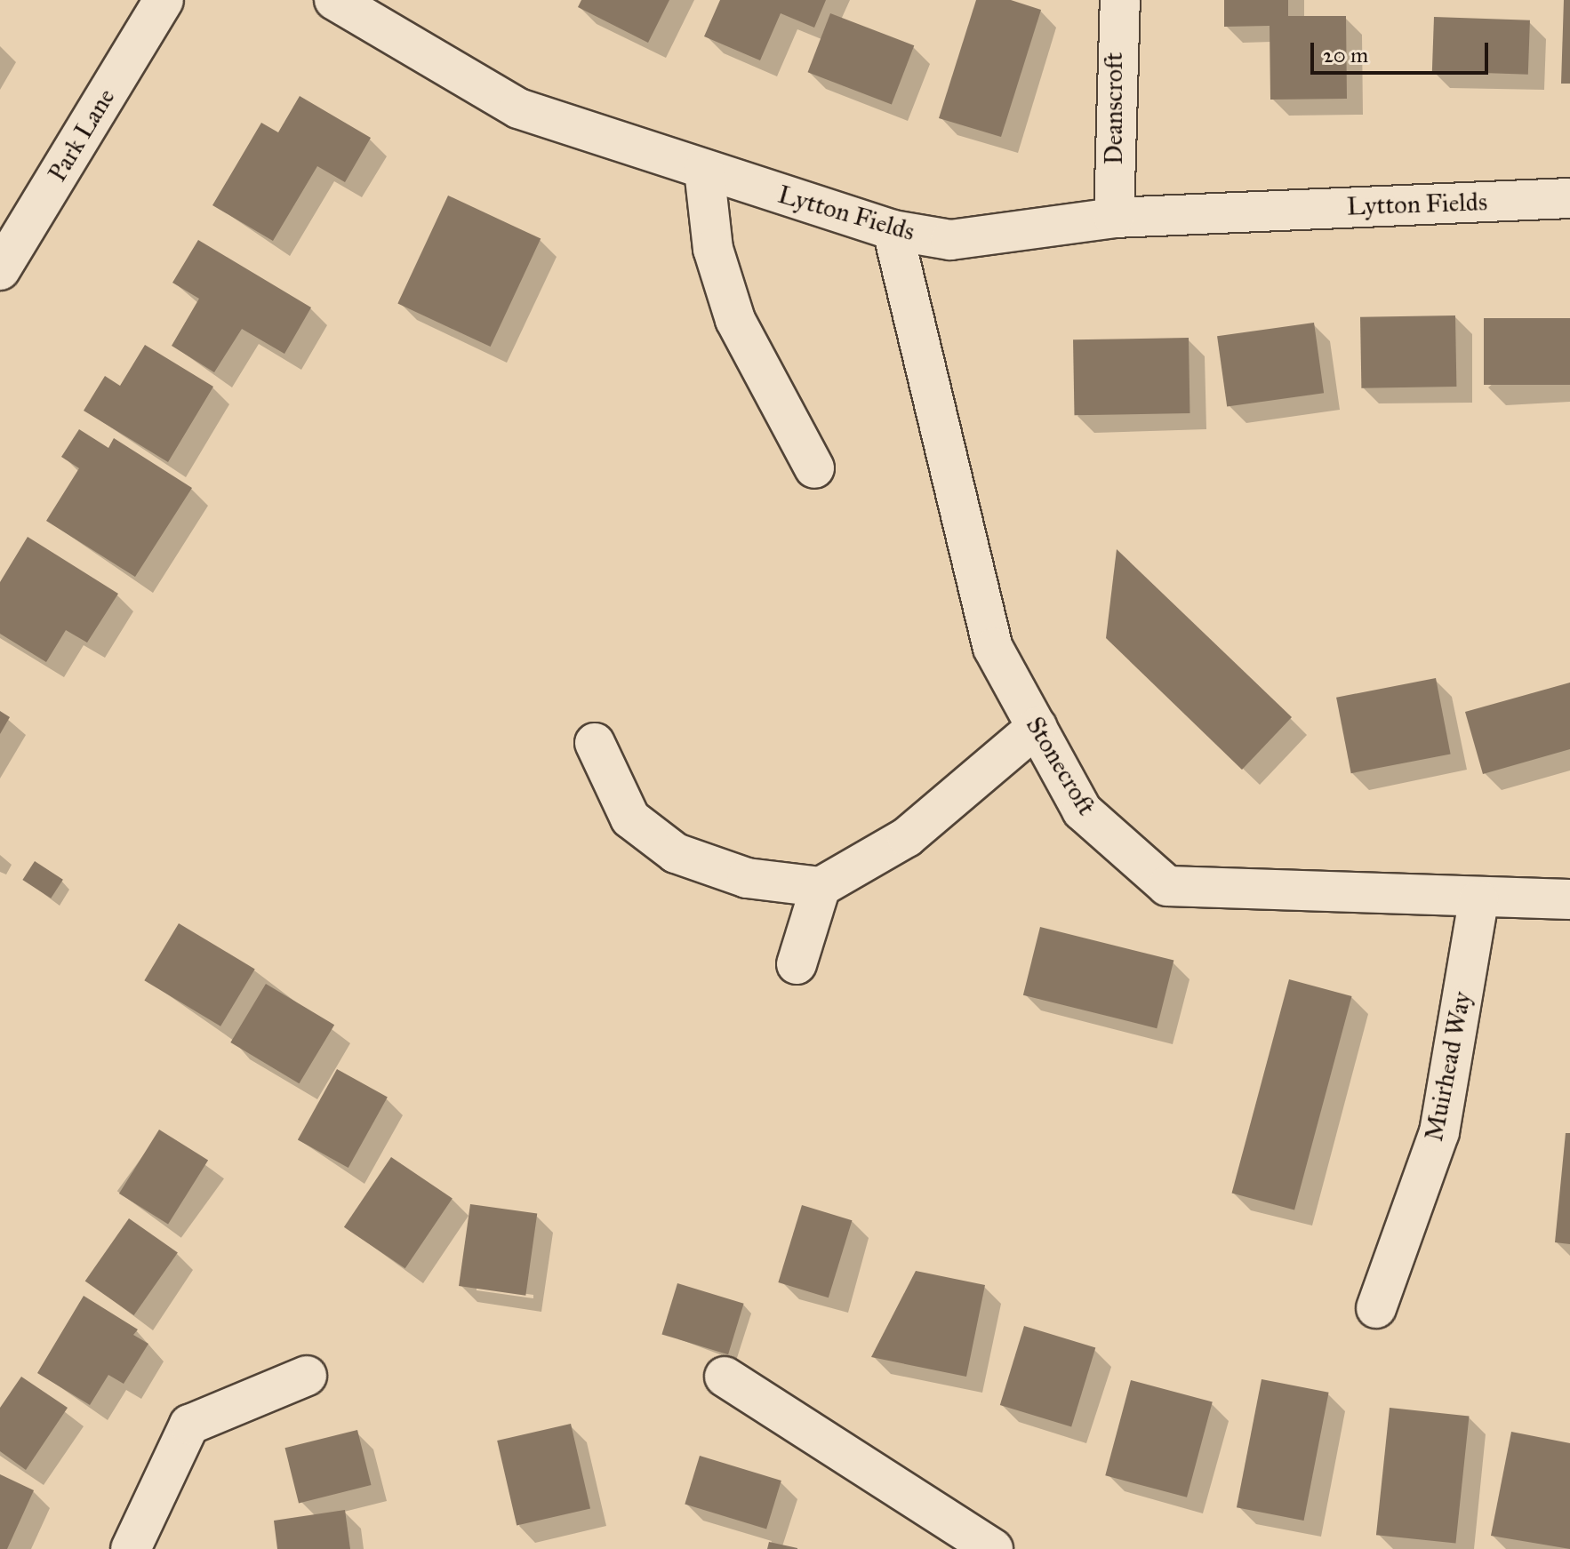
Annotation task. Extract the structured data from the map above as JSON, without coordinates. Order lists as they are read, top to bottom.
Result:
{
  "streets": {
    "street": [
      "Deanscroft",
      "Park Lane",
      "Lytton Fields",
      "Stonecroft",
      "Muirhead Way"
    ]
  },
  "crossings": [
    ["Deanscroft", "Lytton Fields"],
    ["Lytton Fields", "Stonecroft"],
    ["Stonecroft", "Muirhead Way"]
  ],
  "scale_bar": "20 m"
}
